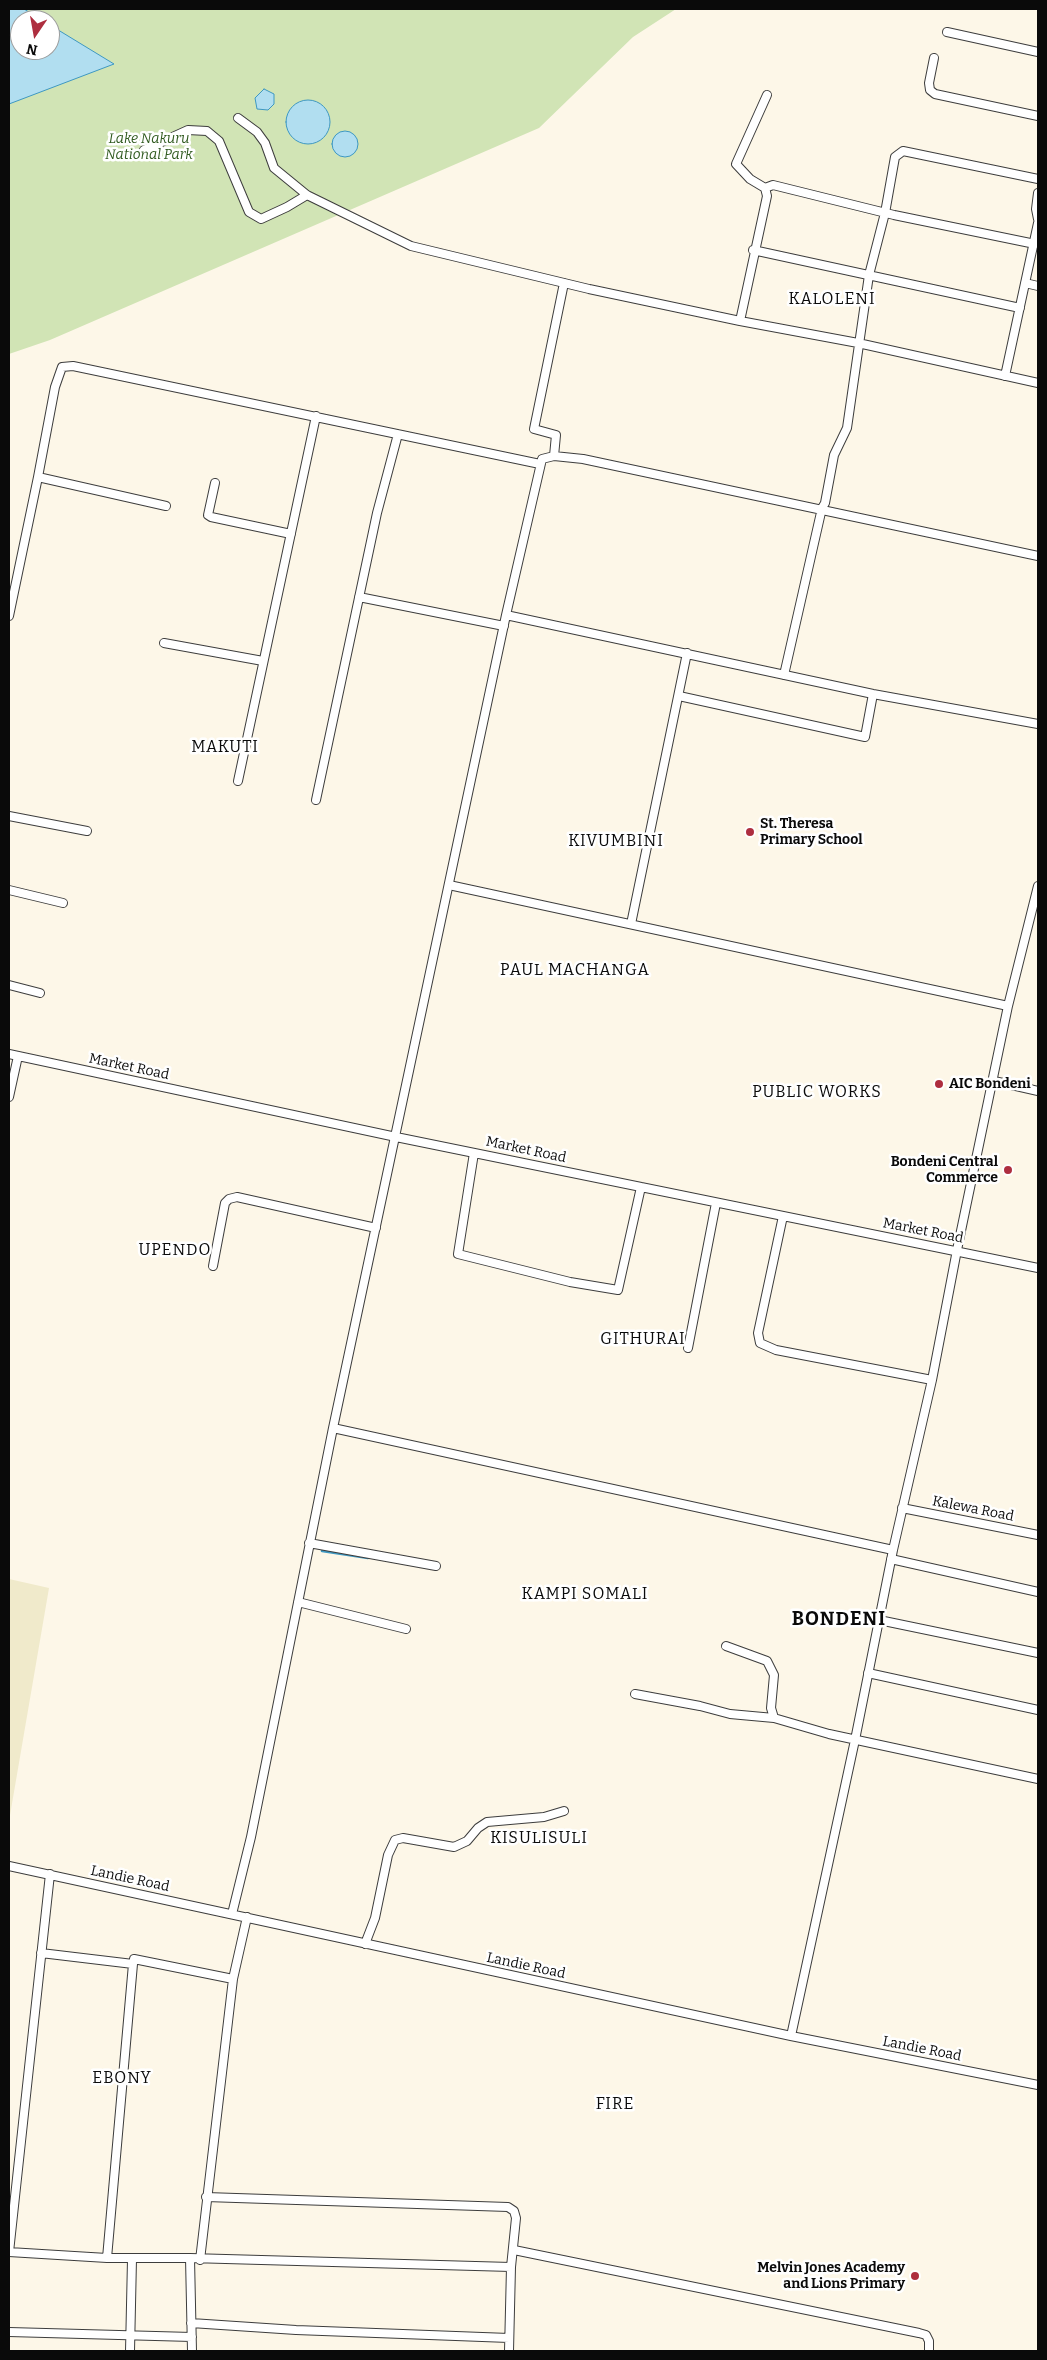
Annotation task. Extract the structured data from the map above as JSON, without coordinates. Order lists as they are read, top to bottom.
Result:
{
  "streets": {
    "street": ["Market Road", "Kalewa Road", "Landie Road"]
  },
  "districts": [
    "KALOLENI",
    "MAKUTI",
    "KIVUMBINI",
    "PAUL MACHANGA",
    "PUBLIC WORKS",
    "UPENDO",
    "GITHURAI",
    "KAMPI SOMALI",
    "BONDENI",
    "KISULISULI",
    "EBONY",
    "FIRE"
  ],
  "parks": ["Lake Nakuru National Park"],
  "places": [
    "St. Theresa Primary School",
    "AIC Bondeni",
    "Bondeni Central Commerce",
    "Melvin Jones Academy and Lions Primary"
  ],
  "north": "bottom"
}
